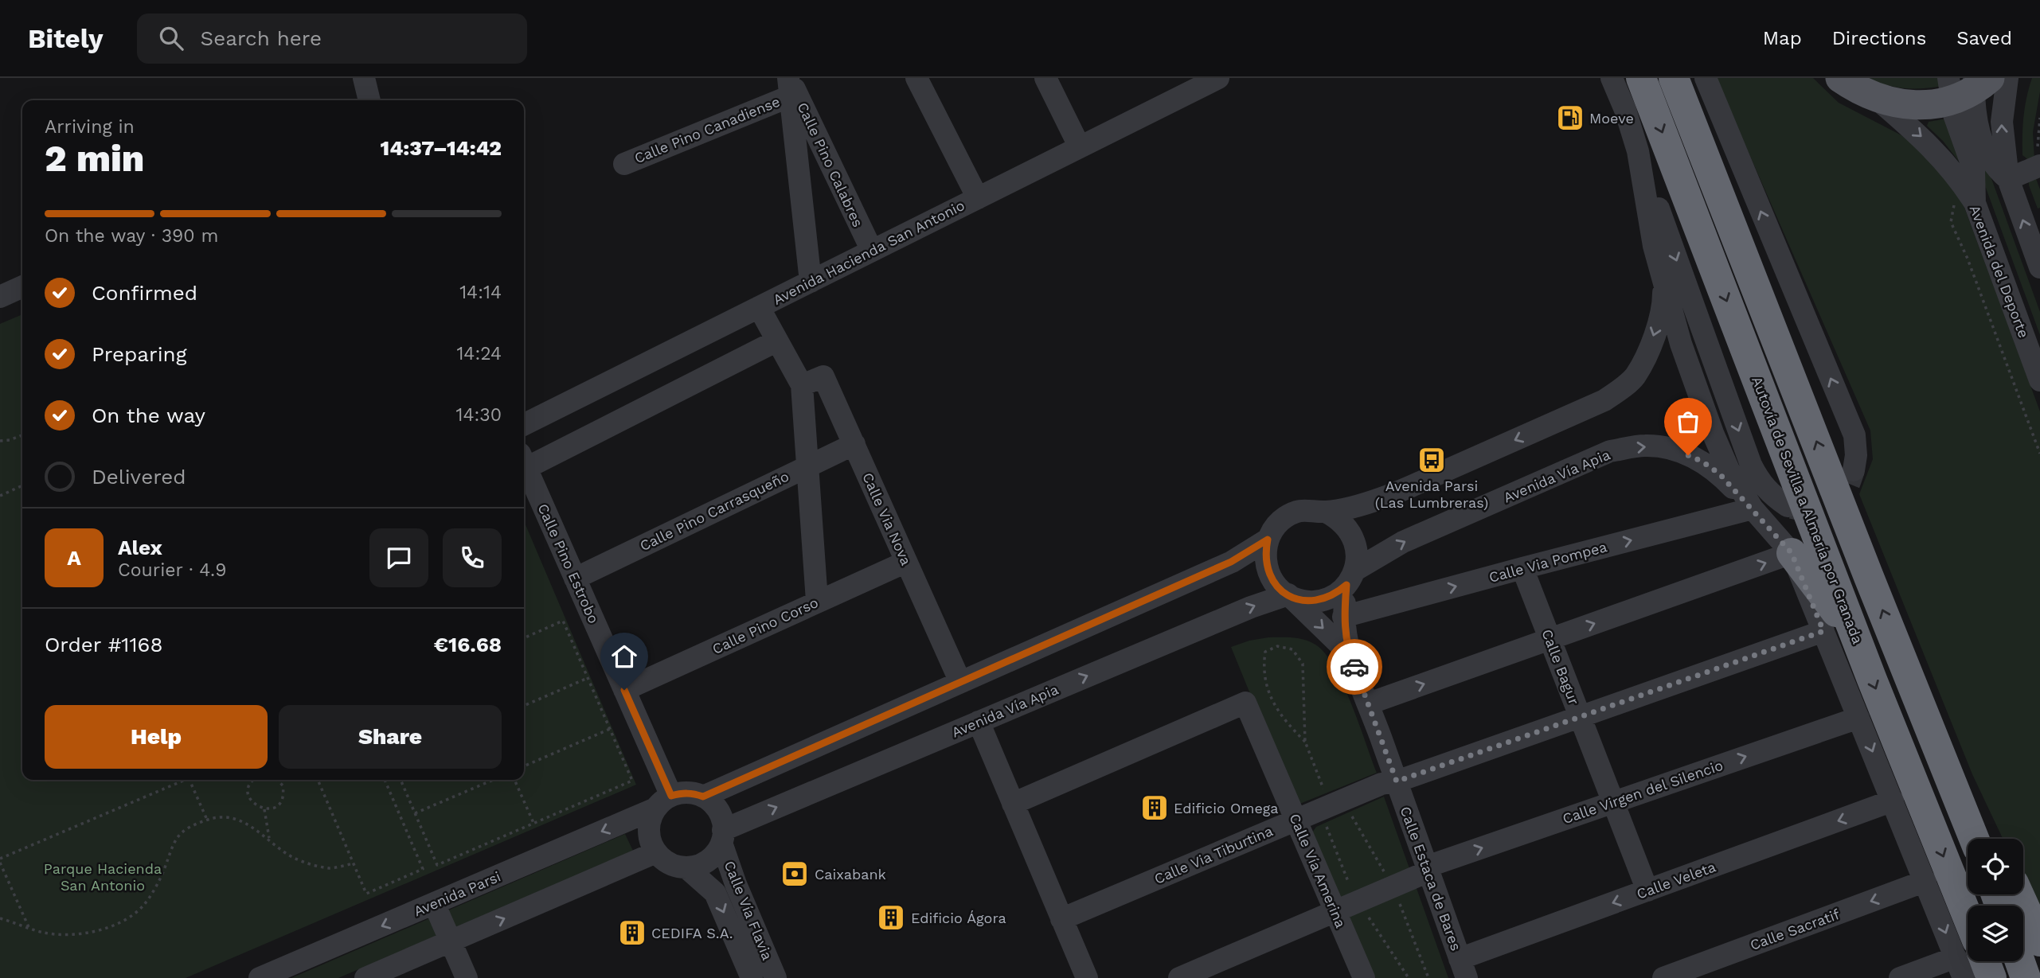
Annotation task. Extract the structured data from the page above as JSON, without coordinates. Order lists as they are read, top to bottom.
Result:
{
  "streets": {
    "highway": ["Autovía de Sevilla a Almería por Granada"],
    "street": [
      "Calle Pino Canadiense",
      "Calle Pino Calabres",
      "Avenida Hacienda San Antonio",
      "Avenida del Deporte",
      "Avenida Vía Apia",
      "Calle Pino Carrasqueño",
      "Calle Via Nova",
      "Calle Via Pompea",
      "Calle Pino Estrobo",
      "Calle Pino Corso",
      "Calle Bagur",
      "Calle Virgen del Silencio",
      "Calle Via Tiburtina",
      "Calle Vía Amerina",
      "Calle Estaca de Bares",
      "Calle Veleta",
      "Avenida Parsi",
      "Calle Vía Flavia",
      "Calle Sacratif"
    ]
  },
  "crossings": [
    ["Calle Pino Canadiense", "Calle Pino Calabres"],
    ["Calle Pino Calabres", "Avenida Hacienda San Antonio"],
    ["Avenida Vía Apia", "Calle Via Pompea"],
    ["Avenida Vía Apia", "Calle Pino Estrobo"],
    ["Avenida Vía Apia", "Calle Estaca de Bares"],
    ["Avenida Vía Apia", "Avenida Parsi"],
    ["Avenida Vía Apia", "Calle Vía Flavia"],
    ["Calle Pino Carrasqueño", "Calle Via Nova"],
    ["Calle Pino Carrasqueño", "Calle Pino Estrobo"],
    ["Calle Via Nova", "Calle Pino Corso"],
    ["Calle Via Pompea", "Calle Bagur"],
    ["Calle Via Pompea", "Calle Estaca de Bares"],
    ["Calle Pino Estrobo", "Calle Pino Corso"],
    ["Calle Pino Estrobo", "Avenida Parsi"],
    ["Calle Pino Estrobo", "Calle Vía Flavia"],
    ["Calle Bagur", "Calle Virgen del Silencio"],
    ["Calle Bagur", "Calle Via Tiburtina"],
    ["Calle Bagur", "Calle Veleta"],
    ["Calle Virgen del Silencio", "Calle Vía Amerina"],
    ["Calle Virgen del Silencio", "Calle Estaca de Bares"],
    ["Calle Via Tiburtina", "Calle Vía Amerina"],
    ["Calle Via Tiburtina", "Calle Estaca de Bares"],
    ["Calle Estaca de Bares", "Calle Veleta"],
    ["Avenida Parsi", "Calle Vía Flavia"]
  ],
  "one_way": ["Calle Veleta", "Calle Sacratif"],
  "parks": ["Parque Hacienda San Antonio"],
  "places": {
    "fuel station": ["Moeve"],
    "bus stop": ["Avenida Parsi (Las Lumbreras)"],
    "building": ["Edificio Omega", "Edificio Ágora", "CEDIFA S.A."],
    "bank": ["Caixabank"]
  },
  "page": {
    "header": "Bitely",
    "search": "Search here",
    "nav": ["Map", "Directions", "Saved"],
    "heading": ["2 min", "Arriving in", "14:37–14:42"],
    "panel": [
      "Alex",
      "Courier · 4.9",
      "Order #1168",
      "€16.68"
    ],
    "bar": "On the way · 390 m",
    "list": [
      ["Confirmed", "14:14"],
      ["Preparing", "14:24"],
      ["On the way", "14:30"],
      "Delivered"
    ],
    "round": "A",
    "buttons": ["Help", "Share"]
  }
}
